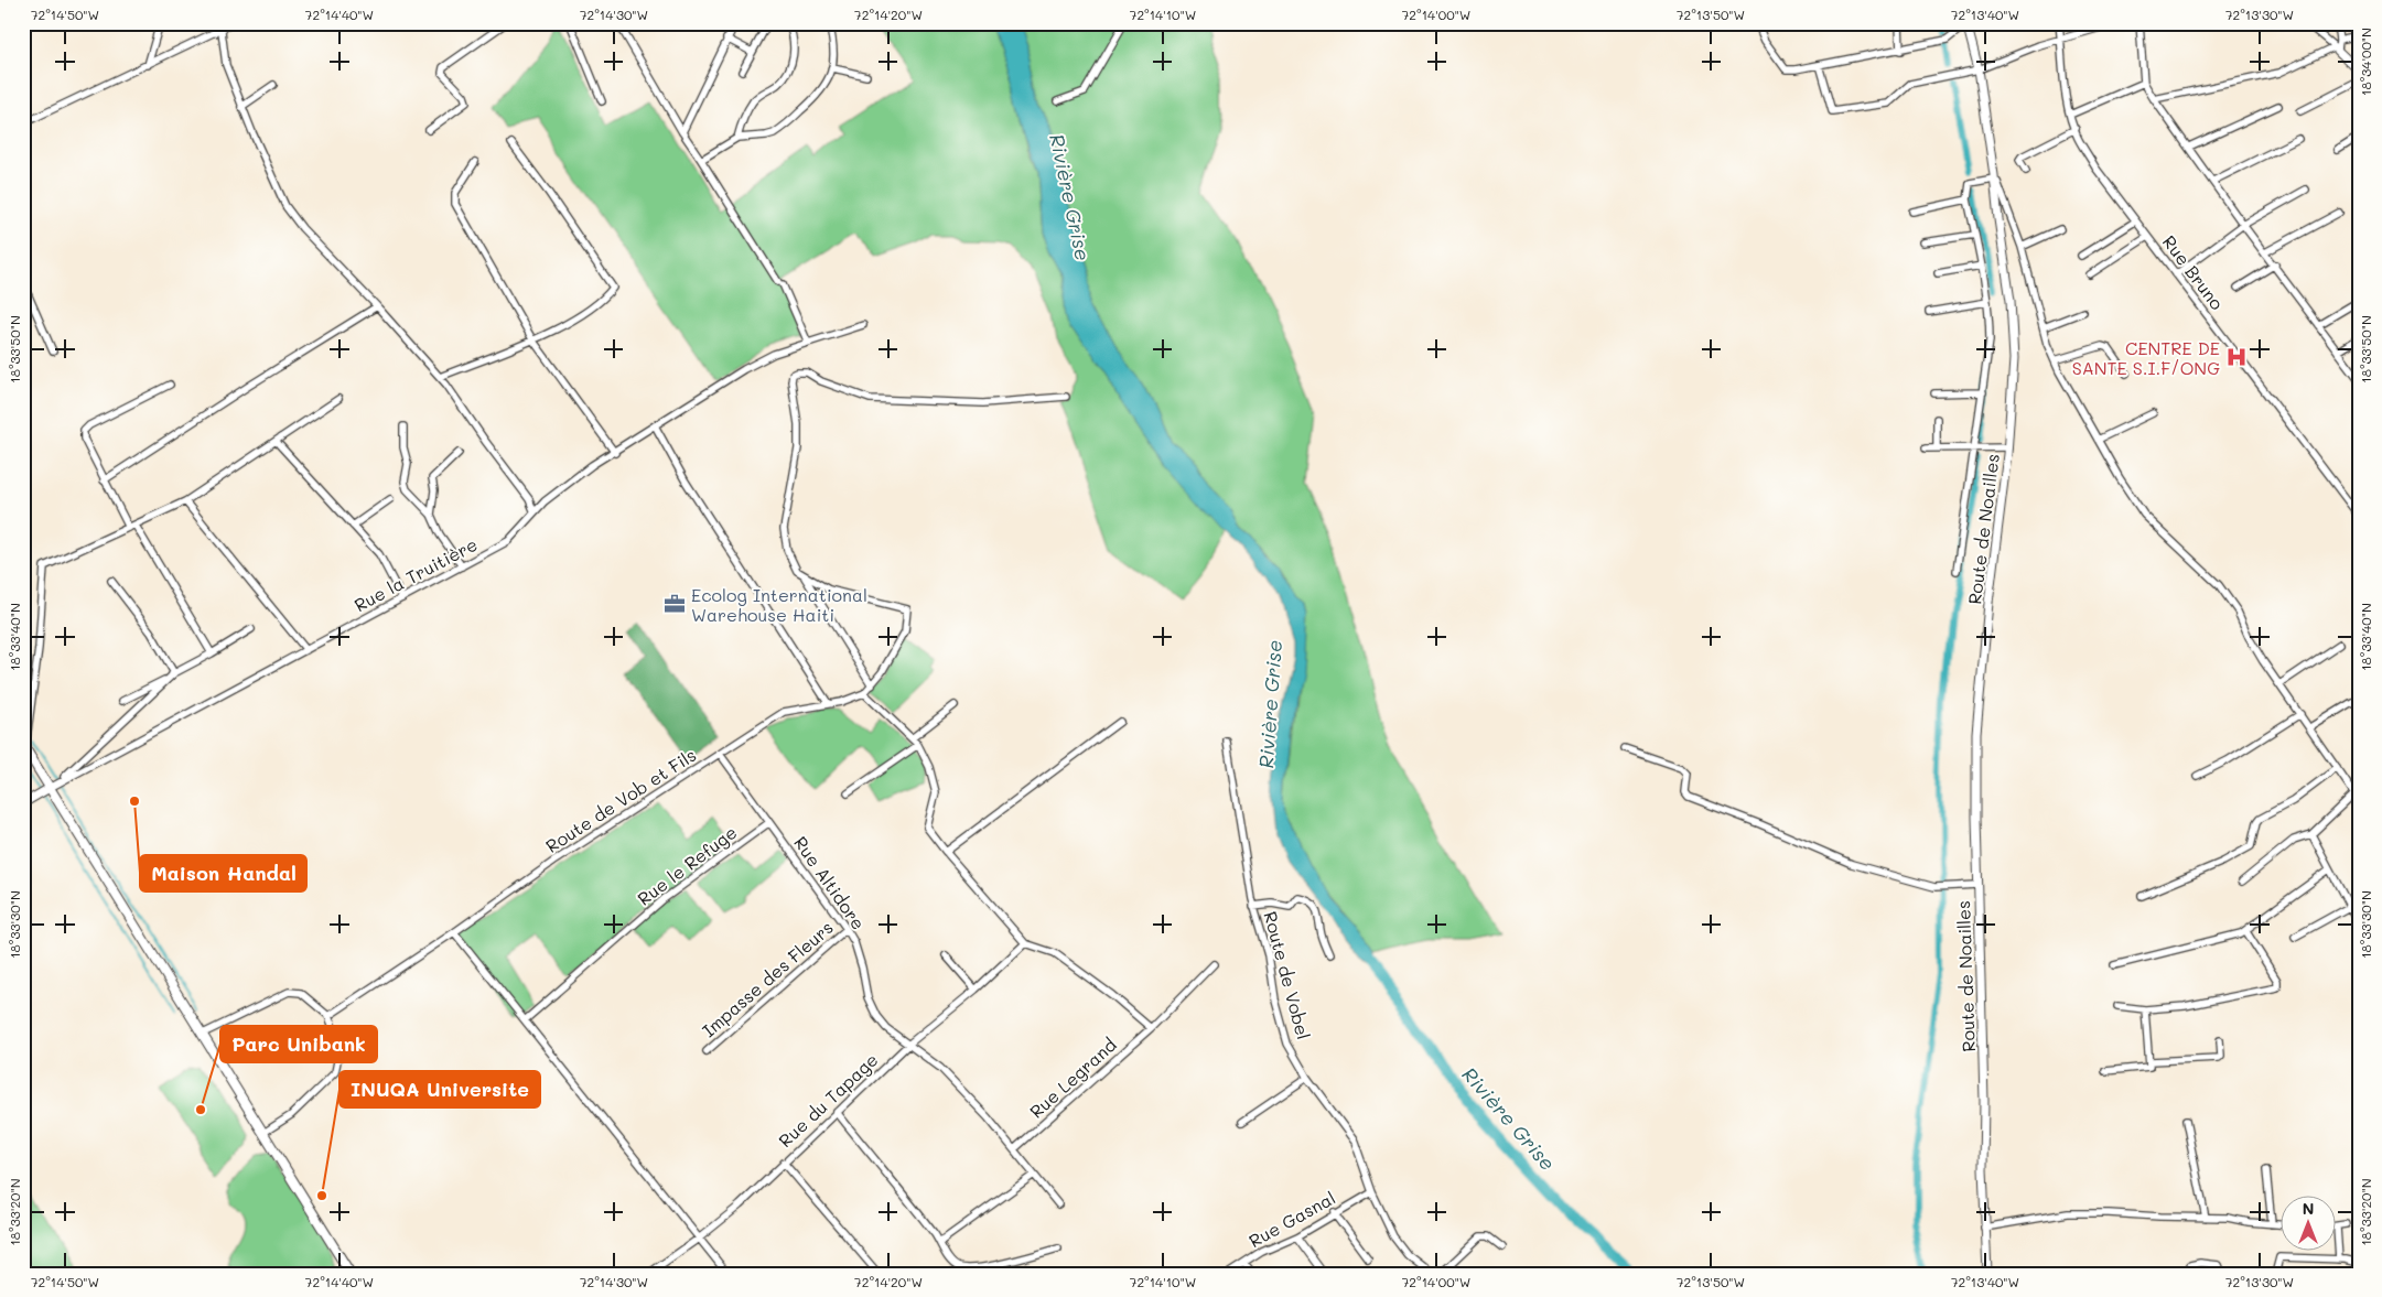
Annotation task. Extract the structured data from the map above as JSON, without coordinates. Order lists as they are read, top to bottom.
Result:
{
  "streets": {
    "street": [
      "Rue Bruno",
      "Route de Noailles",
      "Rue la Truitière",
      "Route de Vob et Fils",
      "Rue le Refuge",
      "Rue Altidore",
      "Route de Vobel",
      "Impasse des Fleurs",
      "Rue Legrand",
      "Rue du Tapage",
      "Rue Gasnal"
    ]
  },
  "crossings": [
    ["Route de Vob et Fils", "Rue Altidore"],
    ["Rue le Refuge", "Rue Altidore"],
    ["Rue Altidore", "Impasse des Fleurs"],
    ["Rue Altidore", "Rue Legrand"],
    ["Rue Altidore", "Rue du Tapage"],
    ["Route de Vobel", "Rue Gasnal"]
  ],
  "water": ["Rivière Grise"],
  "places": {
    "hospital": ["CENTRE DE SANTE S.I.F/ONG"],
    "office": ["Ecolog International Warehouse Haiti"],
    "other": ["Maison Handal", "Parc Unibank", "INUQA Universite"]
  },
  "north": "top",
  "coordinates": [
    "72°14'50\"W",
    "72°14'40\"W",
    "72°14'30\"W",
    "72°14'20\"W",
    "72°14'10\"W",
    "72°14'00\"W",
    "72°13'50\"W",
    "72°13'40\"W",
    "72°13'30\"W",
    "18°34'00\"N",
    "18°33'50\"N",
    "18°33'40\"N",
    "18°33'30\"N",
    "18°33'20\"N"
  ]
}
